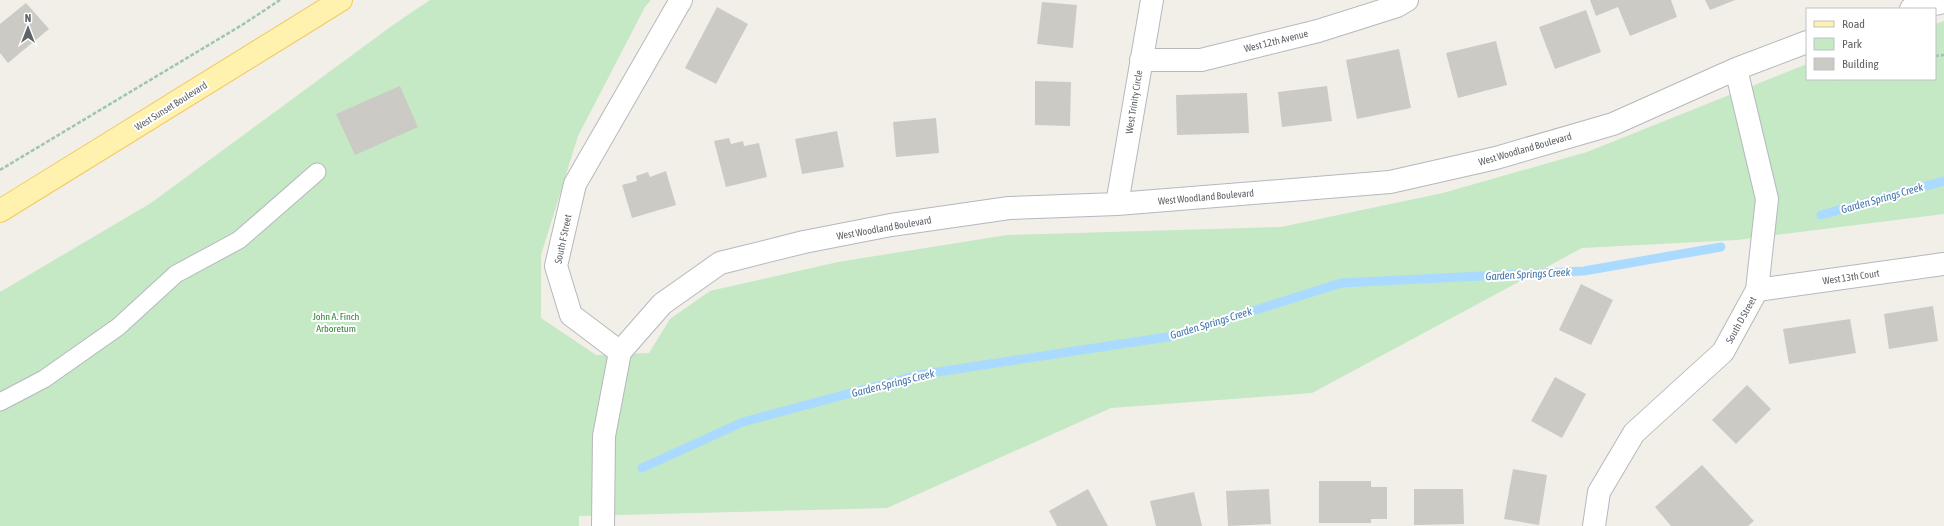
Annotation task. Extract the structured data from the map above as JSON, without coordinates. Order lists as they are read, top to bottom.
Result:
{
  "streets": {
    "main road": ["West Sunset Boulevard"],
    "street": [
      "West 12th Avenue",
      "West Trinity Circle",
      "West Woodland Boulevard",
      "South F Street",
      "West 13th Court",
      "South D Street"
    ]
  },
  "crossings": [
    ["West 12th Avenue", "West Trinity Circle"],
    ["West Trinity Circle", "West Woodland Boulevard"],
    ["West Woodland Boulevard", "South F Street"],
    ["West Woodland Boulevard", "South D Street"],
    ["West 13th Court", "South D Street"]
  ],
  "water": ["Garden Springs Creek"],
  "parks": ["John A. Finch Arboretum"],
  "legend": ["Road", "Park", "Building"],
  "north": "top"
}
